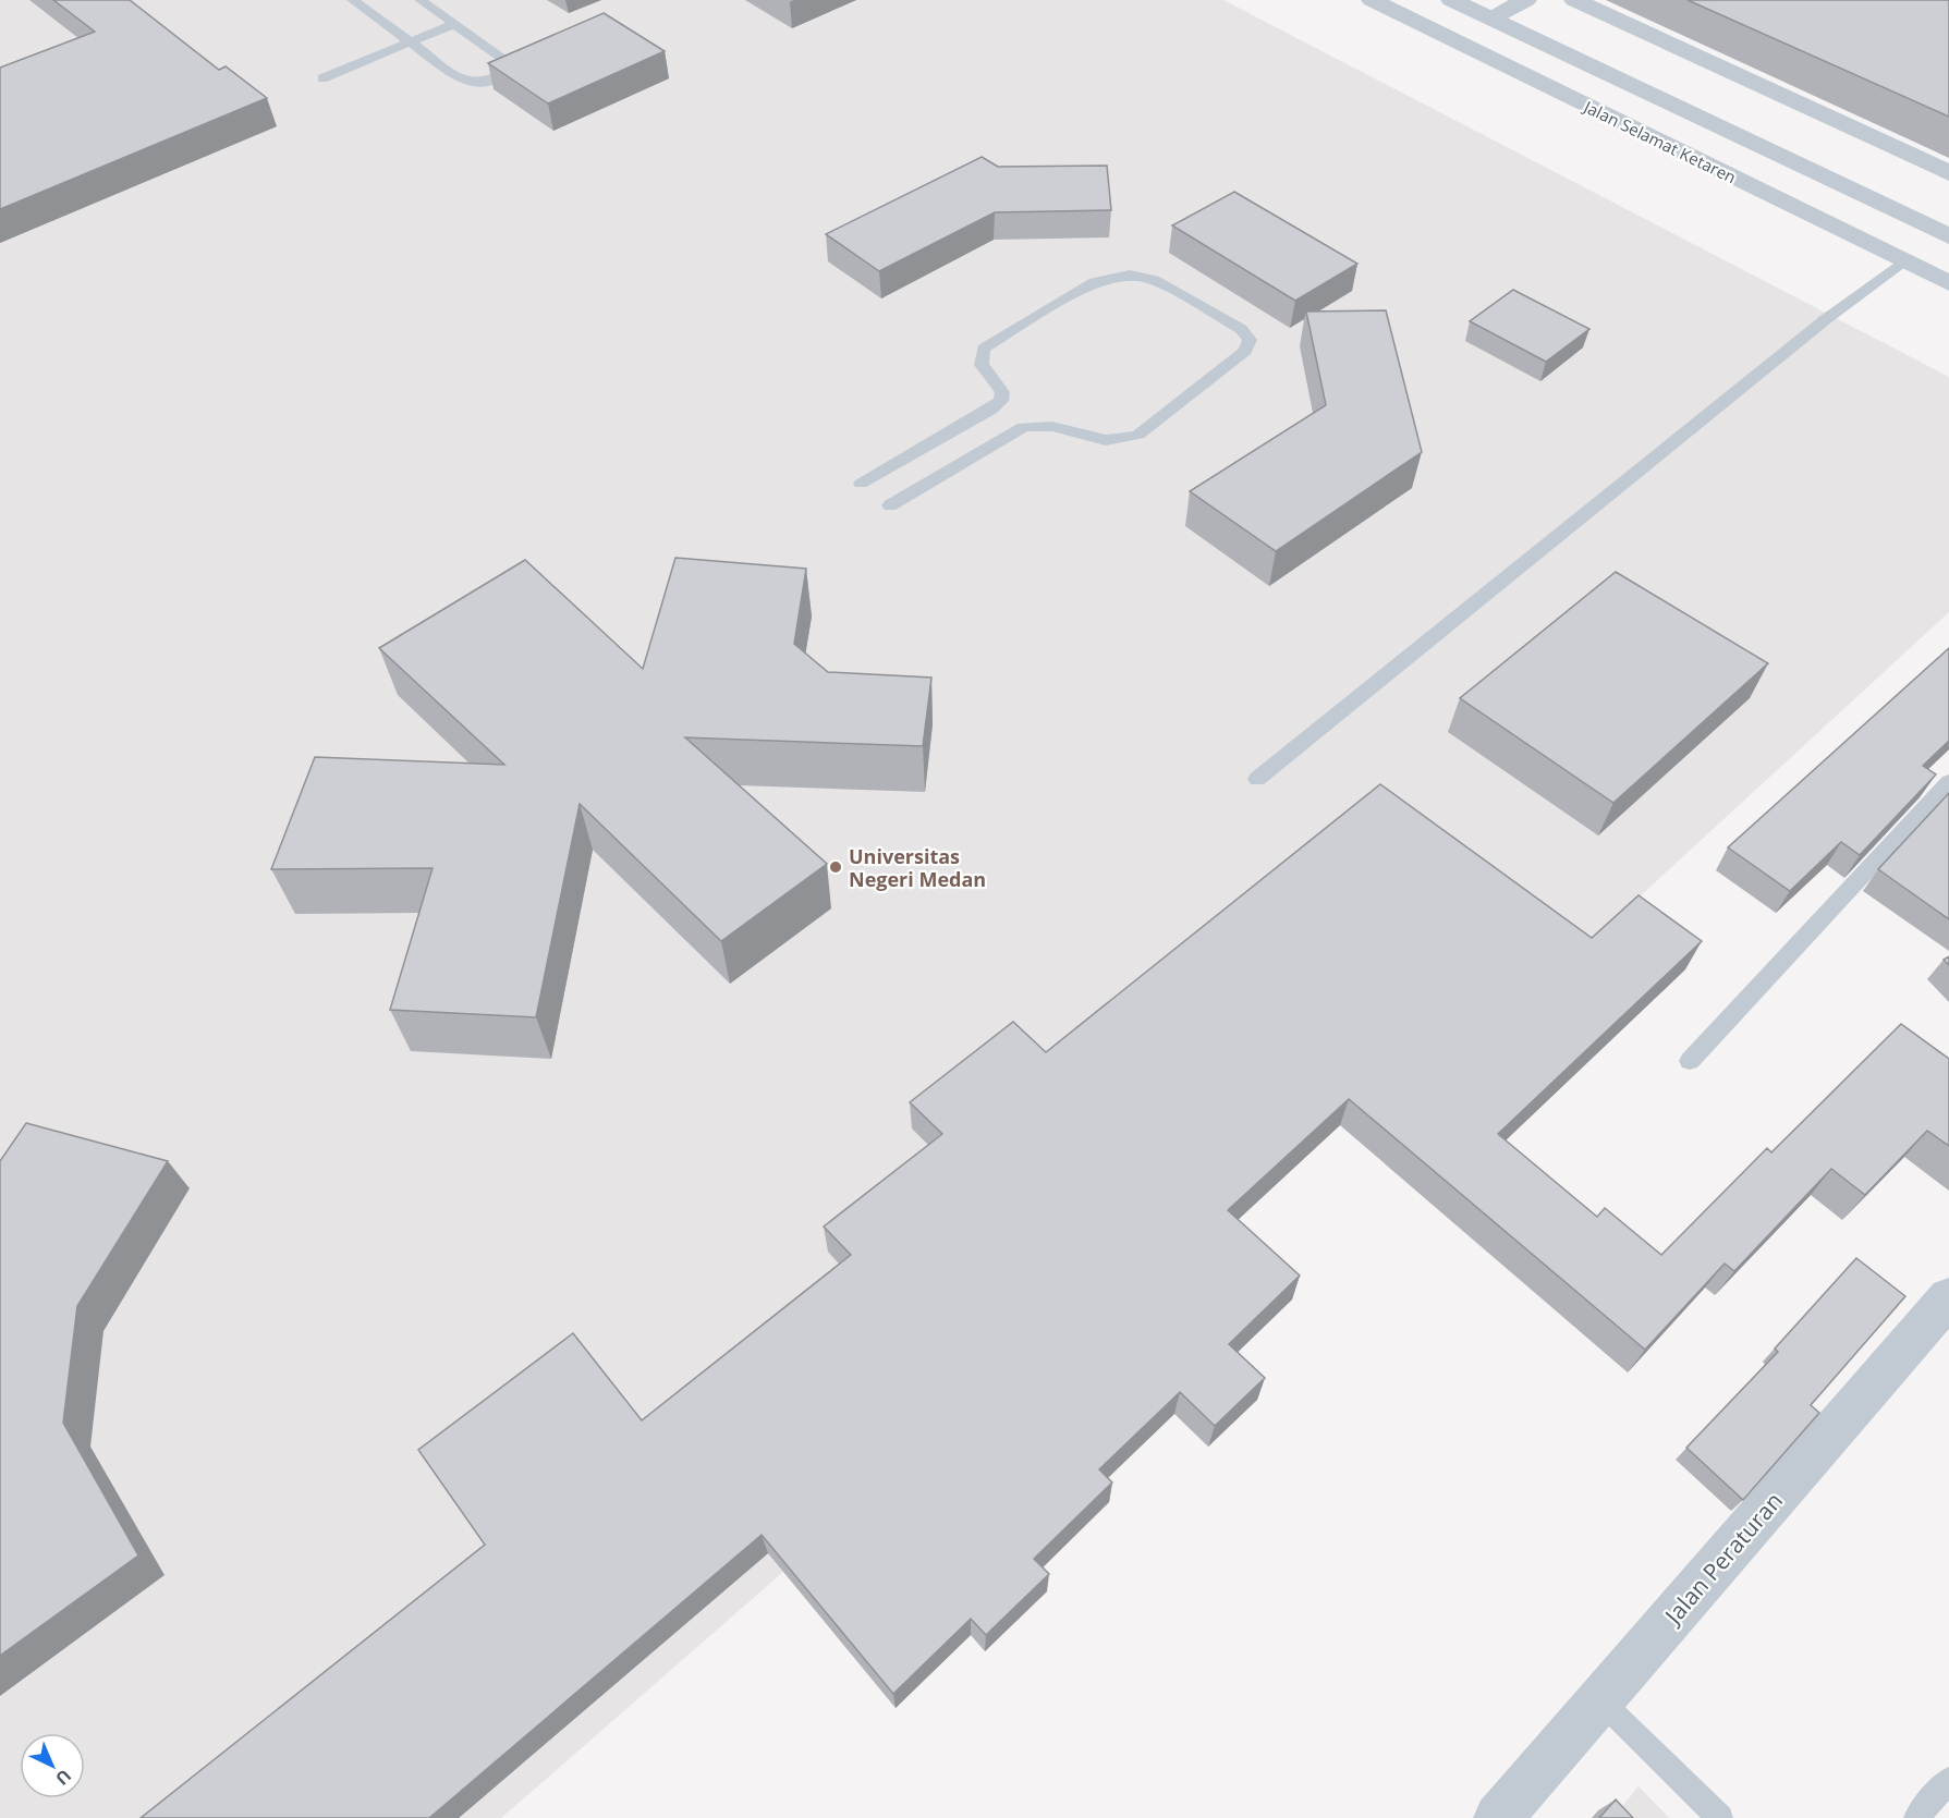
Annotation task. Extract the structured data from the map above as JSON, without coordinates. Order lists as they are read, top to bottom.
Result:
{
  "streets": {
    "street": ["Jalan Selamat Ketaren", "Jalan Peraturan"]
  },
  "places": ["Universitas Negeri Medan"],
  "north": "bottom right"
}
